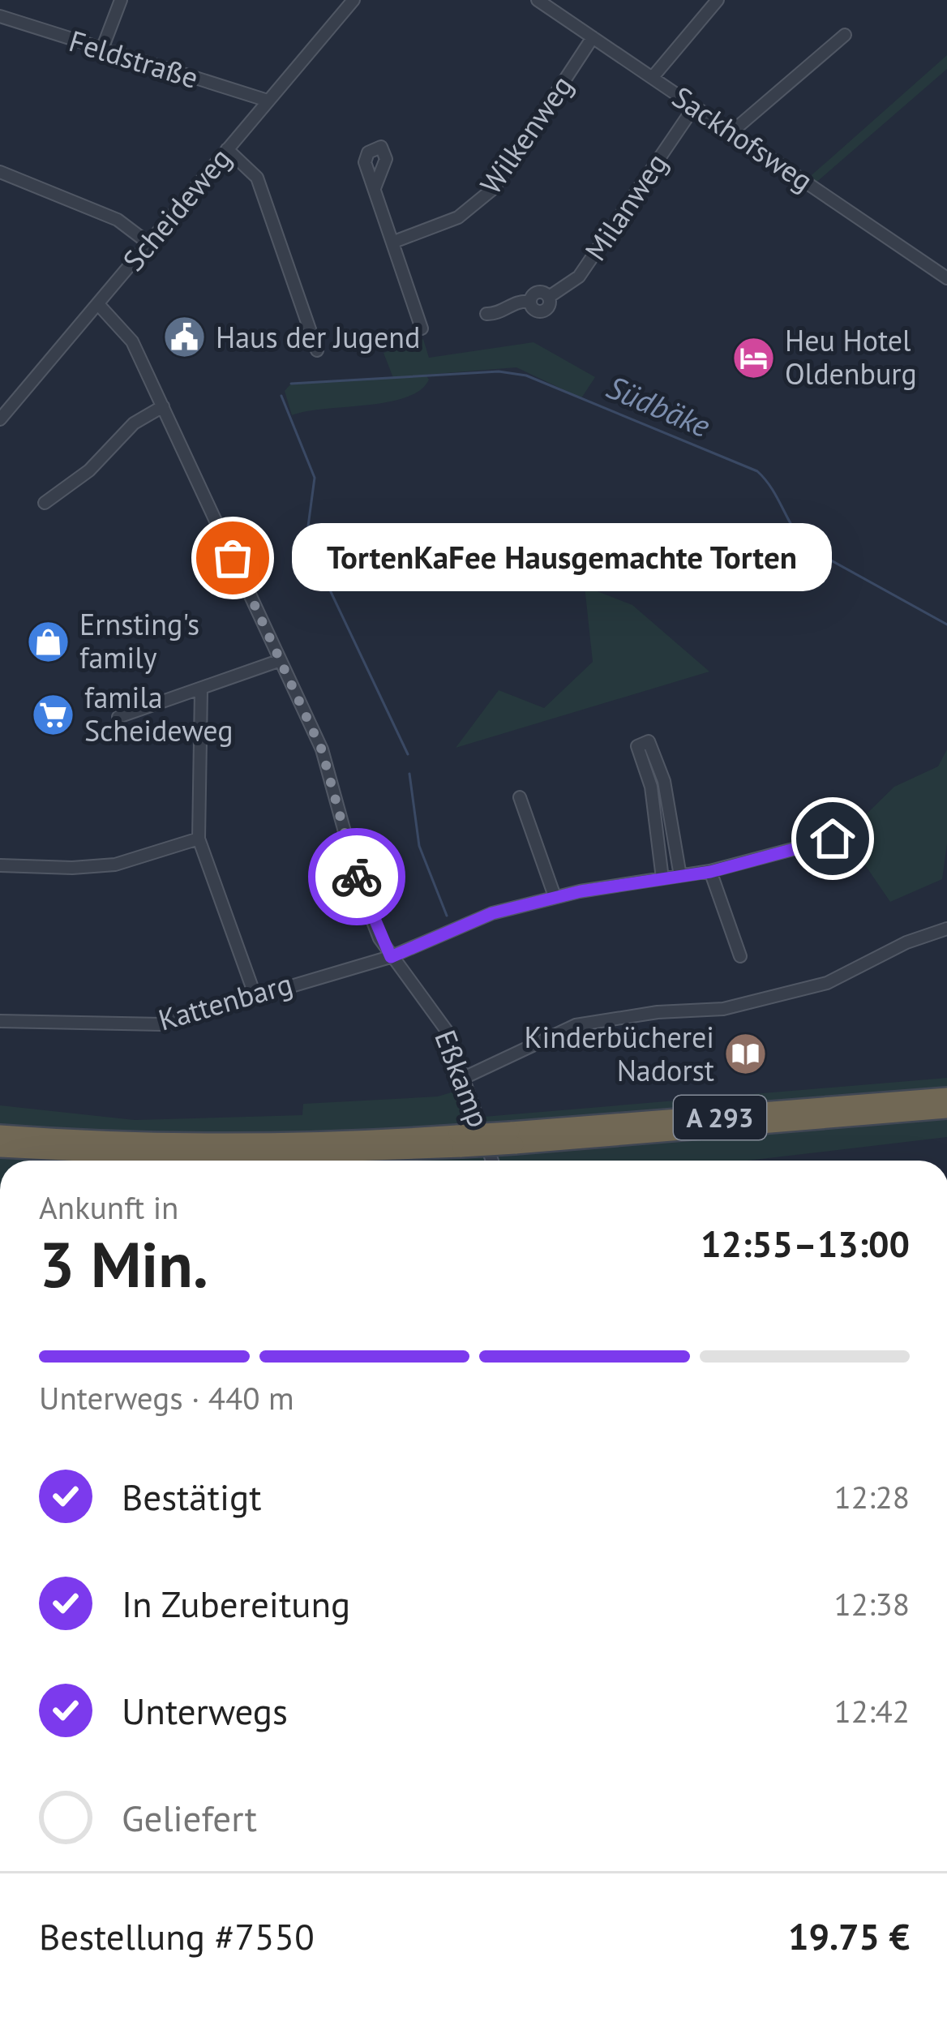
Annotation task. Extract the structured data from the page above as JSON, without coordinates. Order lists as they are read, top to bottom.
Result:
{
  "streets": {
    "highway": ["A 293"],
    "street": [
      "Feldstraße",
      "Wilkenweg",
      "Sackhofsweg",
      "Milanweg",
      "Scheideweg",
      "Kattenbarg",
      "Eßkamp"
    ]
  },
  "crossings": [
    ["Feldstraße", "Scheideweg"],
    ["Wilkenweg", "Sackhofsweg"],
    ["Sackhofsweg", "Milanweg"],
    ["Scheideweg", "Eßkamp"],
    ["Kattenbarg", "Eßkamp"]
  ],
  "water": ["Südbäke"],
  "places": {
    "public building": ["Haus der Jugend"],
    "hotel": ["Heu Hotel Oldenburg"],
    "other": ["TortenKaFee Hausgemachte Torten"],
    "shop": ["Ernsting's family"],
    "supermarket": ["famila Scheideweg"],
    "library": ["Kinderbücherei Nadorst"]
  },
  "page": {
    "bubble": "TortenKaFee Hausgemachte Torten",
    "heading": ["3 Min.", "Ankunft in", "12:55–13:00"],
    "panel": ["Bestellung #7550", "19.75 €"],
    "bar": "Unterwegs · 440 m",
    "list": [
      ["Bestätigt", "12:28"],
      ["In Zubereitung", "12:38"],
      ["Unterwegs", "12:42"],
      "Geliefert"
    ]
  }
}
